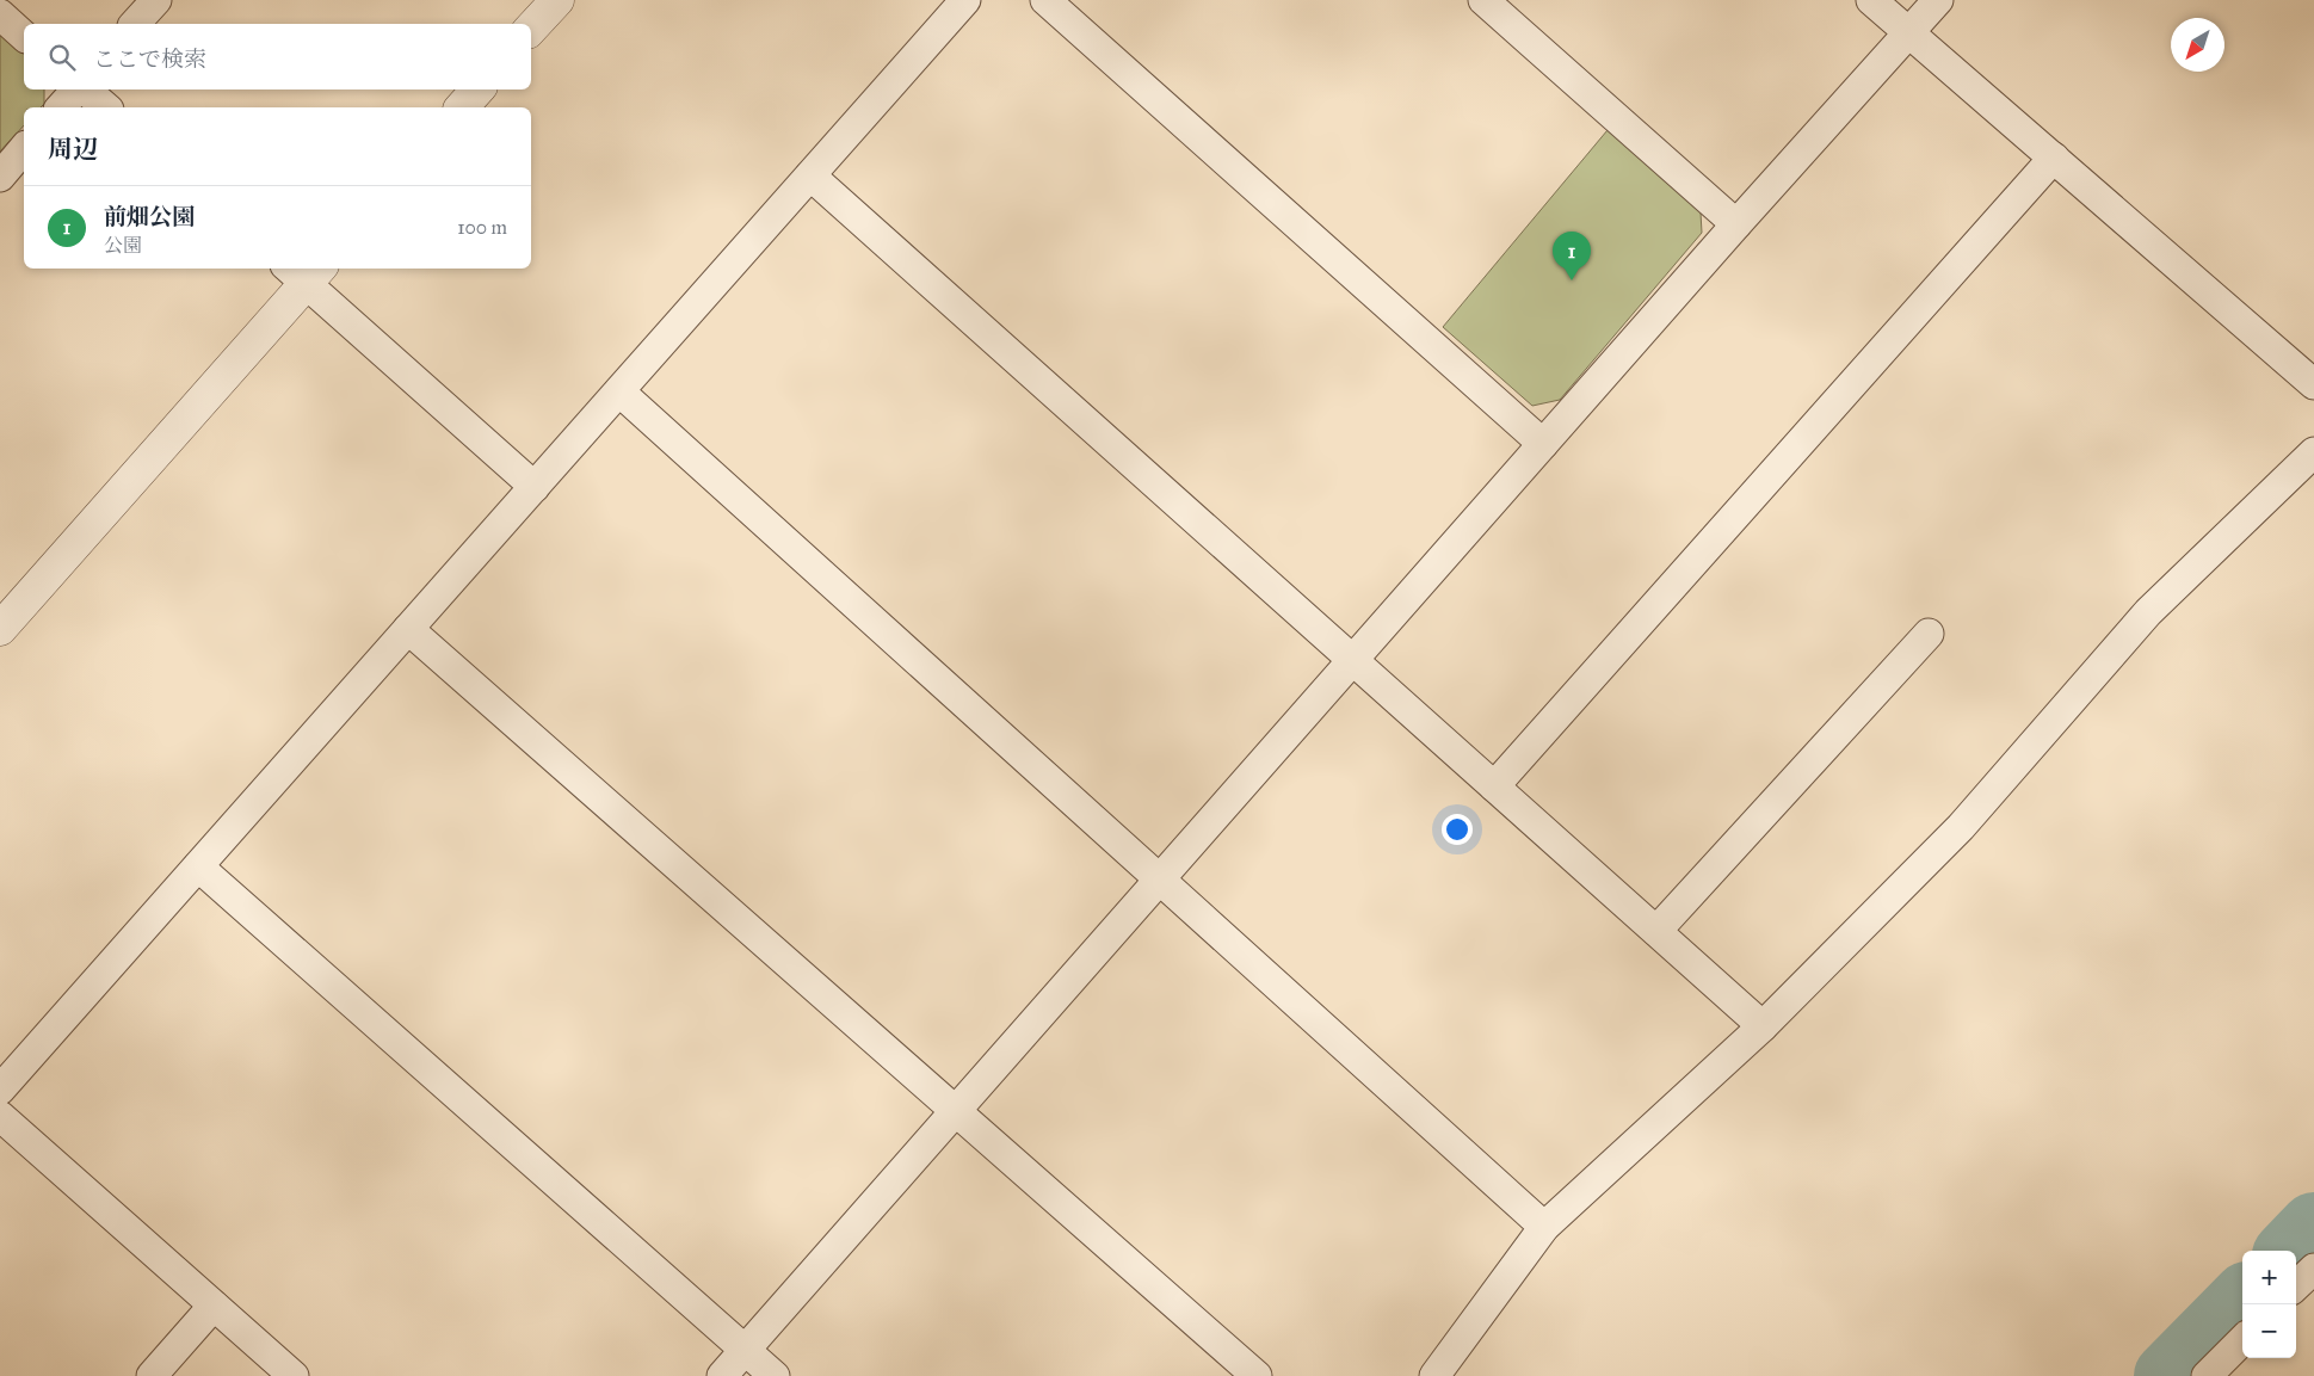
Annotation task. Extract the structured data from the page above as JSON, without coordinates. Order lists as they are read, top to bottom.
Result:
{
  "north": "bottom left",
  "page": {
    "search": "ここで検索",
    "heading": "周辺",
    "list": [
      {
        "mark": "1",
        "name": "前畑公園",
        "note": "公園",
        "value": "100 m"
      }
    ],
    "pins": "1",
    "map_buttons": ["+", "−"]
  }
}
